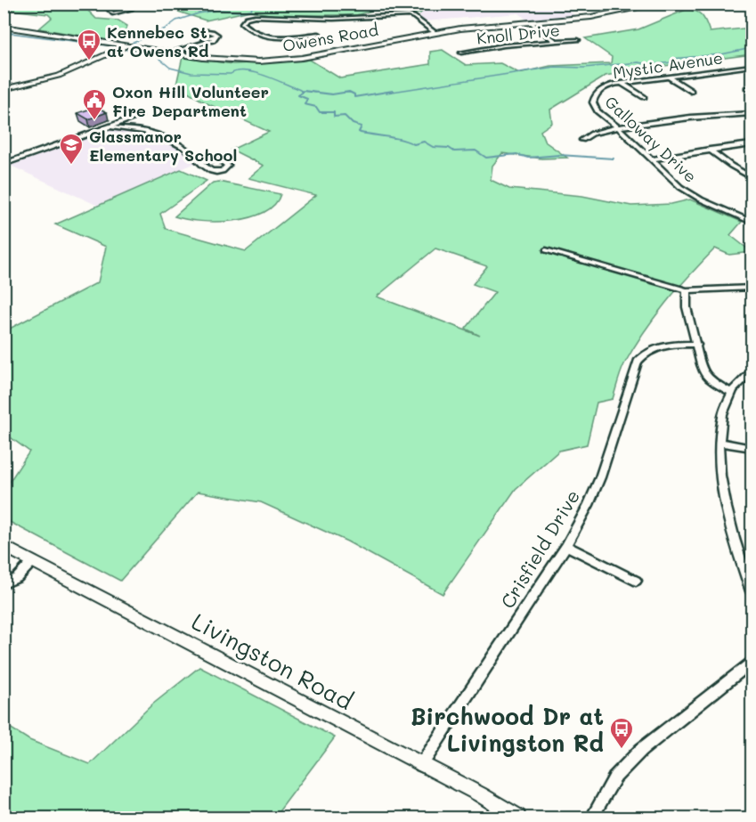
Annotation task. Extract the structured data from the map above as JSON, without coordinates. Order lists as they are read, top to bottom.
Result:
{
  "streets": {
    "street": [
      "Knoll Drive",
      "Owens Road",
      "Mystic Avenue",
      "Galloway Drive",
      "Crisfield Drive",
      "Livingston Road"
    ]
  },
  "crossings": [
    ["Mystic Avenue", "Galloway Drive"],
    ["Crisfield Drive", "Livingston Road"]
  ],
  "places": {
    "bus stop": ["Kennebec St at Owens Rd", "Birchwood Dr at Livingston Rd"],
    "public building": ["Oxon Hill Volunteer Fire Department"],
    "school or university": ["Glassmanor Elementary School"]
  }
}
